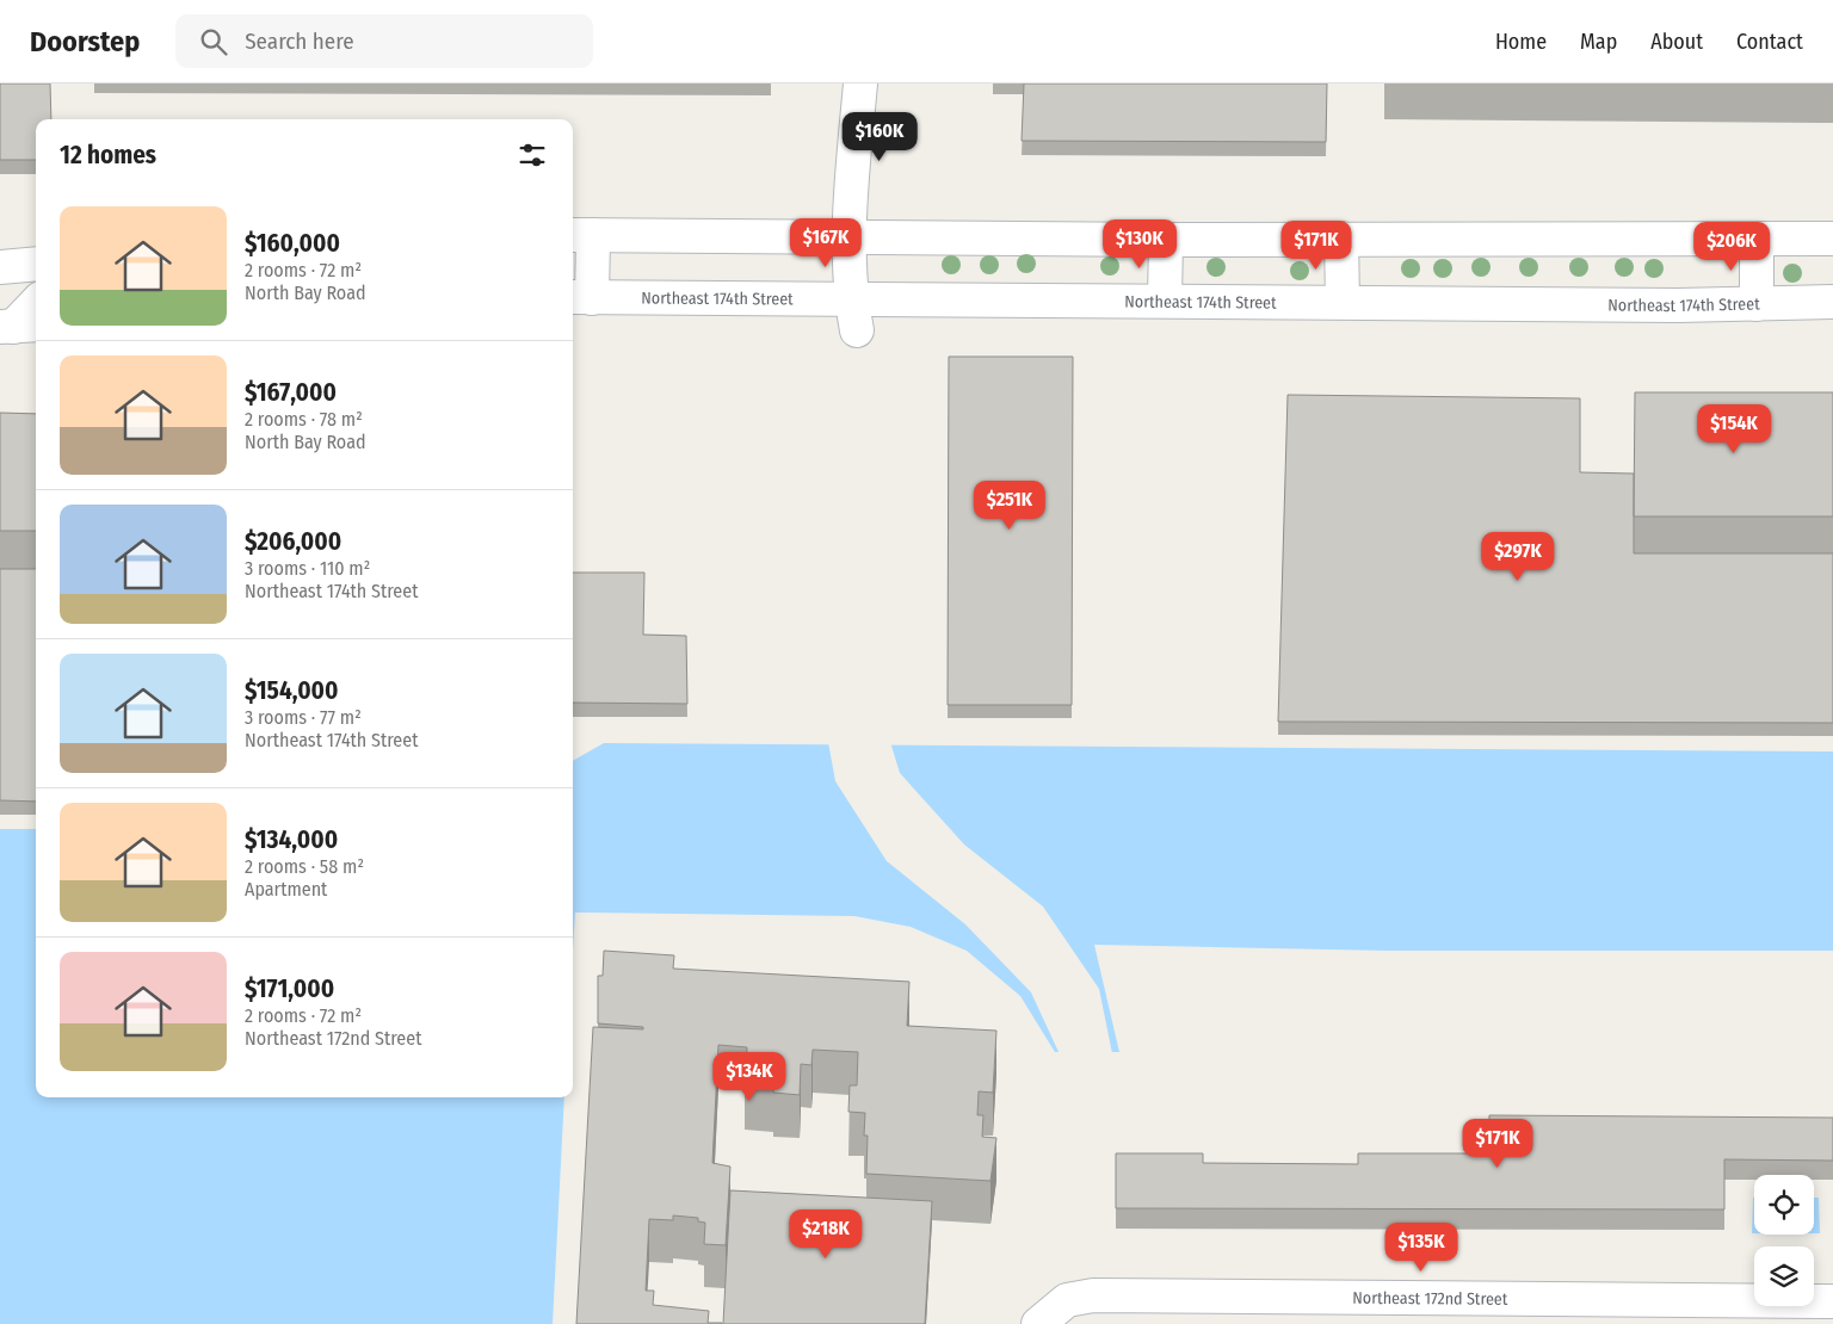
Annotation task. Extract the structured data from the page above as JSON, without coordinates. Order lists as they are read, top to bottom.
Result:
{
  "streets": {
    "street": ["Northeast 174th Street", "Northeast 172nd Street"]
  },
  "page": {
    "header": "Doorstep",
    "search": "Search here",
    "nav": [
      "Home",
      "Map",
      "About",
      "Contact"
    ],
    "price": [
      "$160K",
      "$167K",
      "$130K",
      "$171K",
      "$206K",
      "$154K",
      "$251K",
      "$297K",
      "$134K",
      "$171K",
      "$218K",
      "$135K"
    ],
    "heading": "12 homes",
    "list": [
      {
        "name": "$160,000",
        "note": "2 rooms · 72 m² · North Bay Road"
      },
      {
        "name": "$167,000",
        "note": "2 rooms · 78 m² · North Bay Road"
      },
      {
        "name": "$206,000",
        "note": "3 rooms · 110 m² · Northeast 174th Street"
      },
      {
        "name": "$154,000",
        "note": "3 rooms · 77 m² · Northeast 174th Street"
      },
      {
        "name": "$134,000",
        "note": "2 rooms · 58 m² · Apartment"
      },
      {
        "name": "$171,000",
        "note": "2 rooms · 72 m² · Northeast 172nd Street"
      }
    ]
  }
}
